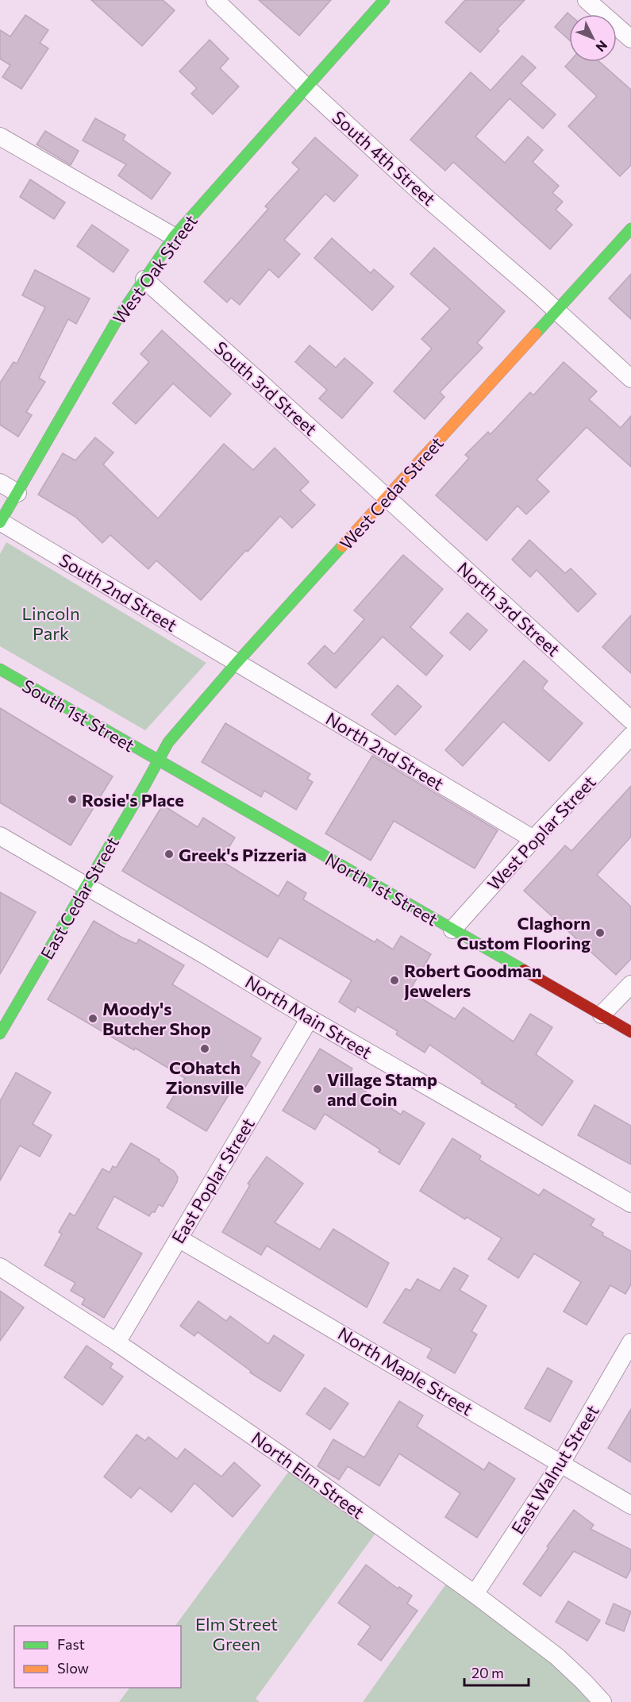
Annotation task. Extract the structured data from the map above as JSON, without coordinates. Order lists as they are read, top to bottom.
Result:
{
  "streets": {
    "street": [
      "South 4th Street",
      "West Oak Street",
      "South 3rd Street",
      "West Cedar Street",
      "South 2nd Street",
      "North 3rd Street",
      "South 1st Street",
      "North 2nd Street",
      "West Poplar Street",
      "North 1st Street",
      "East Cedar Street",
      "North Main Street",
      "East Poplar Street",
      "North Maple Street",
      "East Walnut Street",
      "North Elm Street"
    ]
  },
  "crossings": [
    ["South 4th Street", "West Oak Street"],
    ["South 4th Street", "West Cedar Street"],
    ["West Oak Street", "South 3rd Street"],
    ["West Oak Street", "South 2nd Street"],
    ["South 3rd Street", "West Cedar Street"],
    ["South 3rd Street", "North 3rd Street"],
    ["West Cedar Street", "South 2nd Street"],
    ["West Cedar Street", "North 3rd Street"],
    ["West Cedar Street", "South 1st Street"],
    ["West Cedar Street", "North 2nd Street"],
    ["West Cedar Street", "North 1st Street"],
    ["West Cedar Street", "East Cedar Street"],
    ["South 2nd Street", "North 2nd Street"],
    ["South 1st Street", "North 1st Street"],
    ["South 1st Street", "East Cedar Street"],
    ["North 2nd Street", "West Poplar Street"],
    ["West Poplar Street", "North 1st Street"],
    ["North 1st Street", "East Cedar Street"],
    ["East Cedar Street", "North Main Street"],
    ["North Main Street", "East Poplar Street"],
    ["East Poplar Street", "North Maple Street"],
    ["East Poplar Street", "North Elm Street"],
    ["North Maple Street", "East Walnut Street"],
    ["East Walnut Street", "North Elm Street"]
  ],
  "parks": ["Lincoln Park", "Elm Street Green"],
  "places": [
    "Rosie's Place",
    "Greek's Pizzeria",
    "Claghorn Custom Flooring",
    "Robert Goodman Jewelers",
    "Moody's Butcher Shop",
    "COhatch Zionsville",
    "Village Stamp and Coin"
  ],
  "legend": ["Fast", "Slow"],
  "scale_bar": "20 m",
  "north": "bottom right"
}
